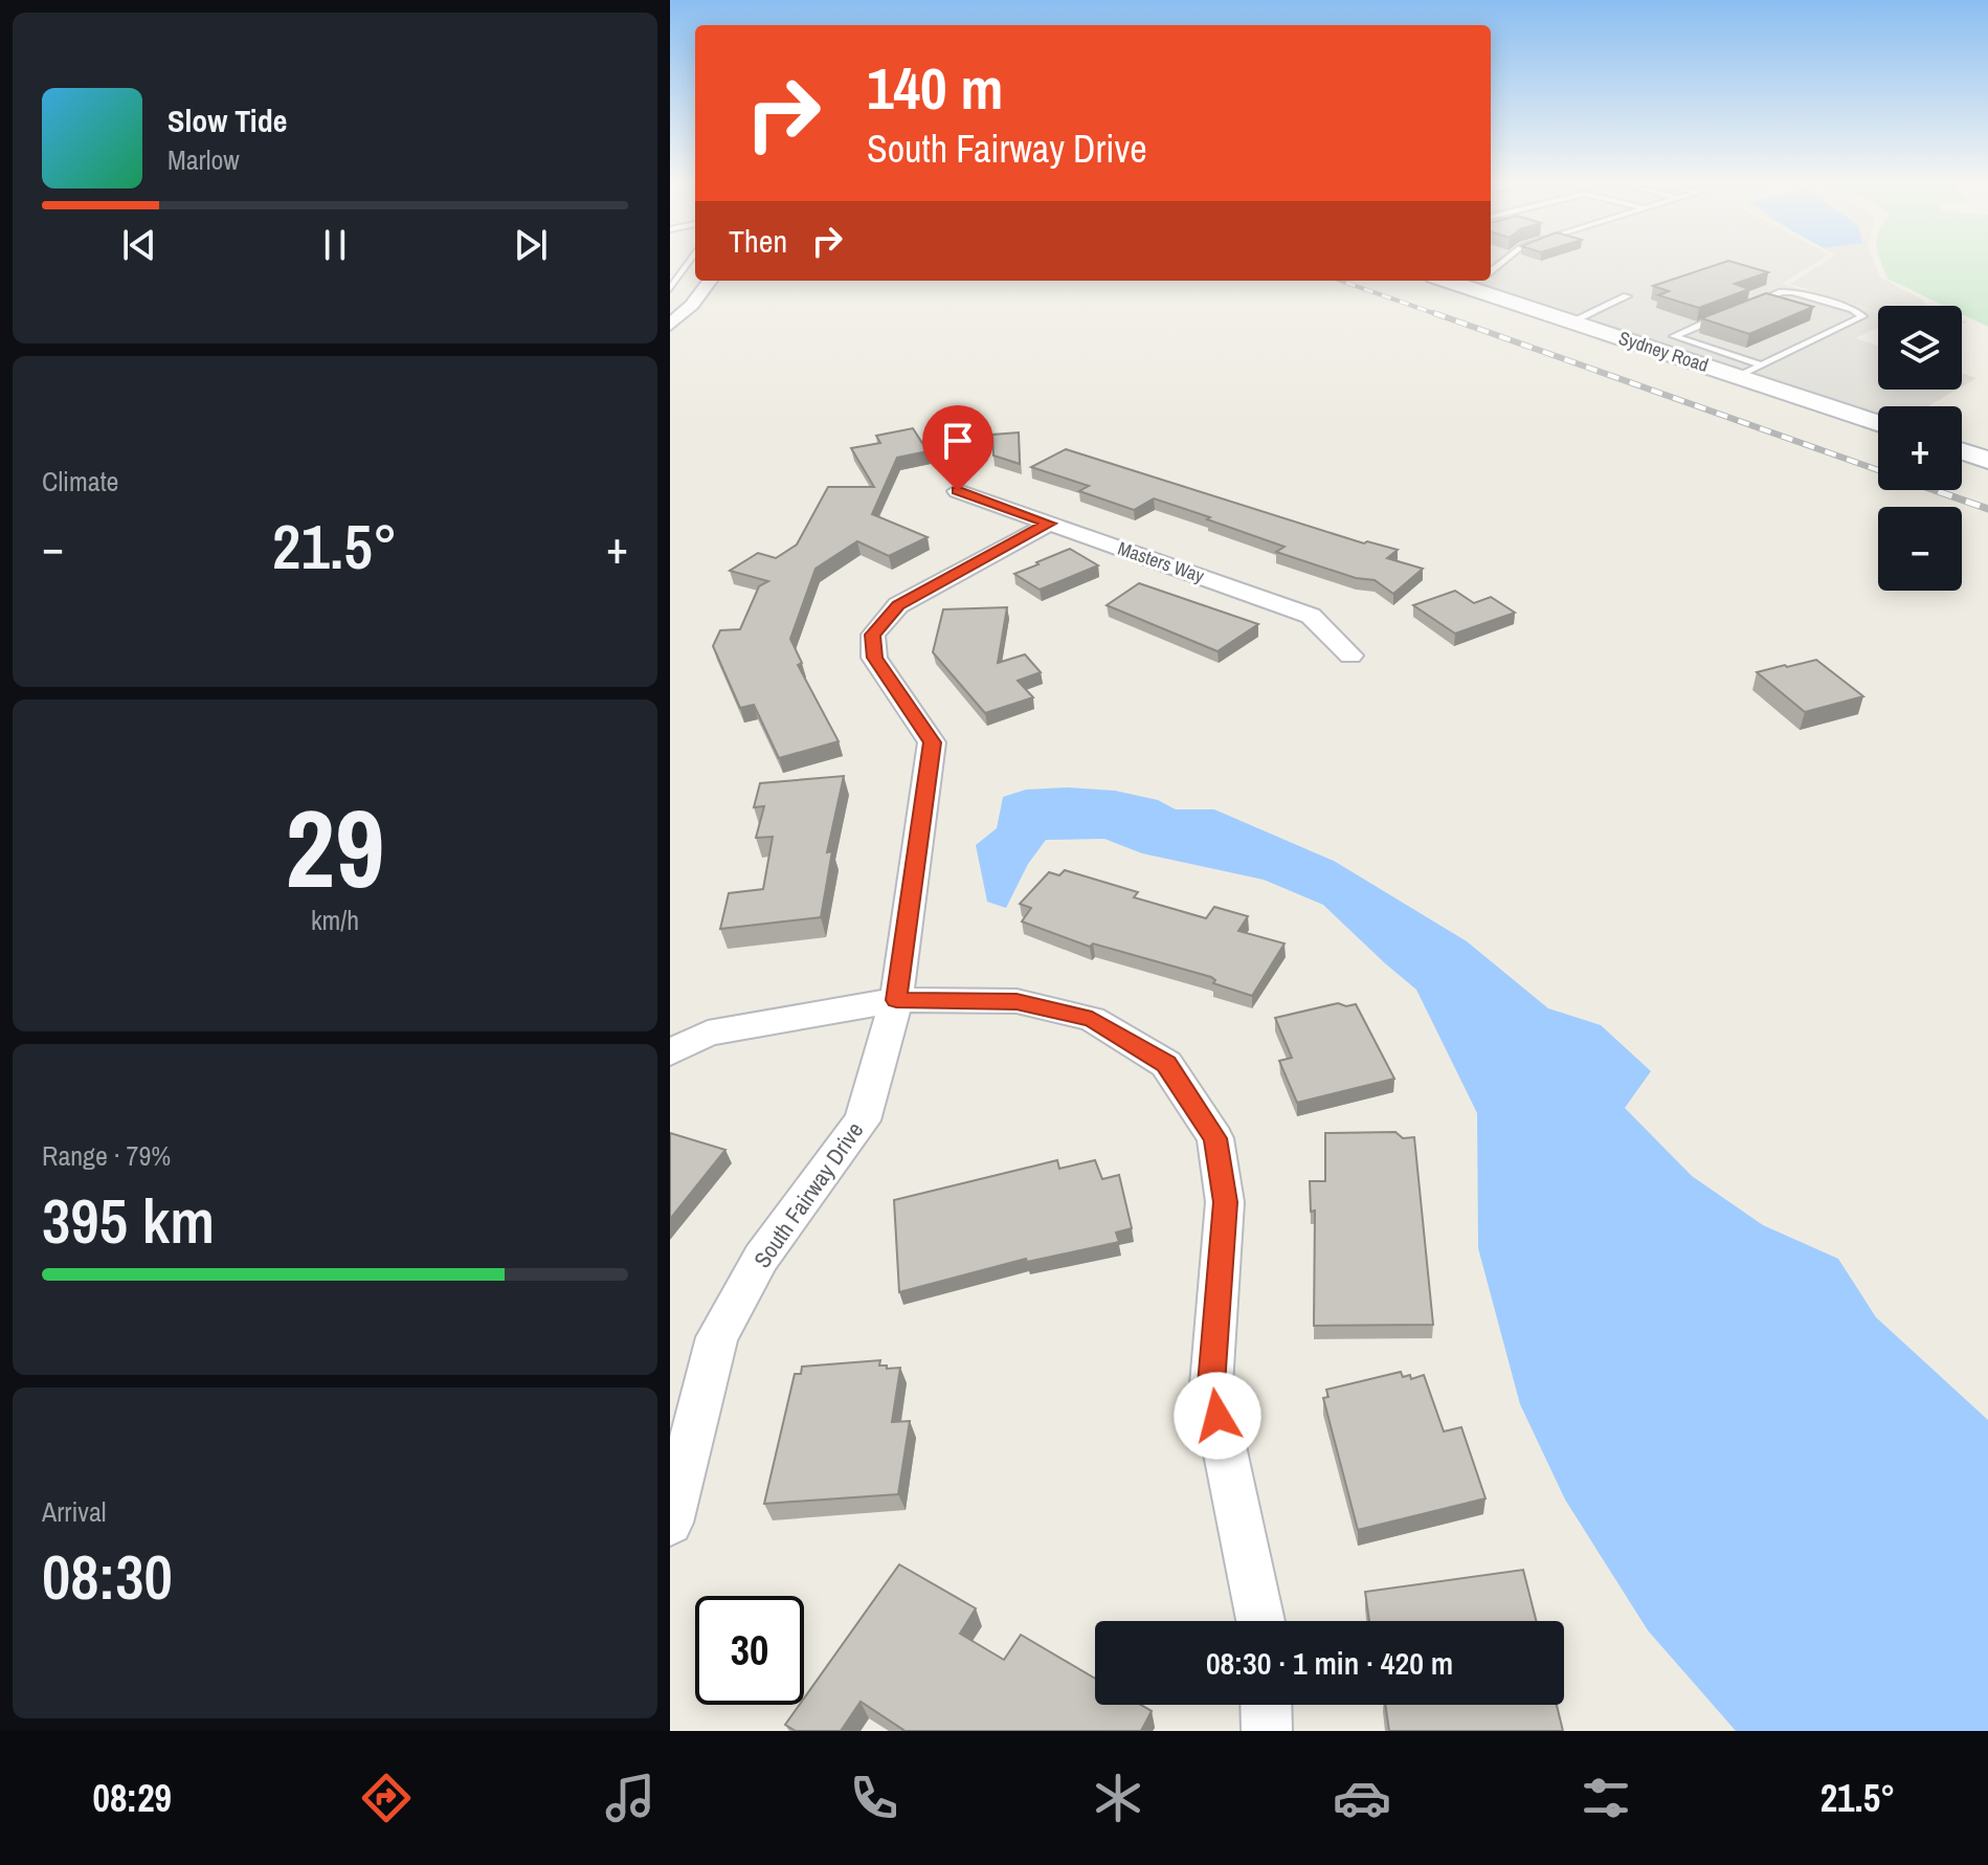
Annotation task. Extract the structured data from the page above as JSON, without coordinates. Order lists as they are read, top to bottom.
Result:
{
  "streets": {
    "street": ["Sydney Road", "Masters Way", "South Fairway Drive"]
  },
  "crossings": [
    ["Masters Way", "South Fairway Drive"]
  ],
  "page": {
    "turn": ["140 m", "South Fairway Drive"],
    "song": ["Slow Tide", "Marlow"],
    "then": "Then",
    "map_buttons": ["+", "−"],
    "tile": [
      "Climate",
      ["29", "km/h"],
      ["Range · 79%", "395 km"],
      ["Arrival", "08:30"]
    ],
    "heat": ["−", "21.5°", "+"],
    "limit": "30",
    "trip": "08:30 · 1 min · 420 m",
    "tabs": ["08:29", "21.5°"]
  }
}
